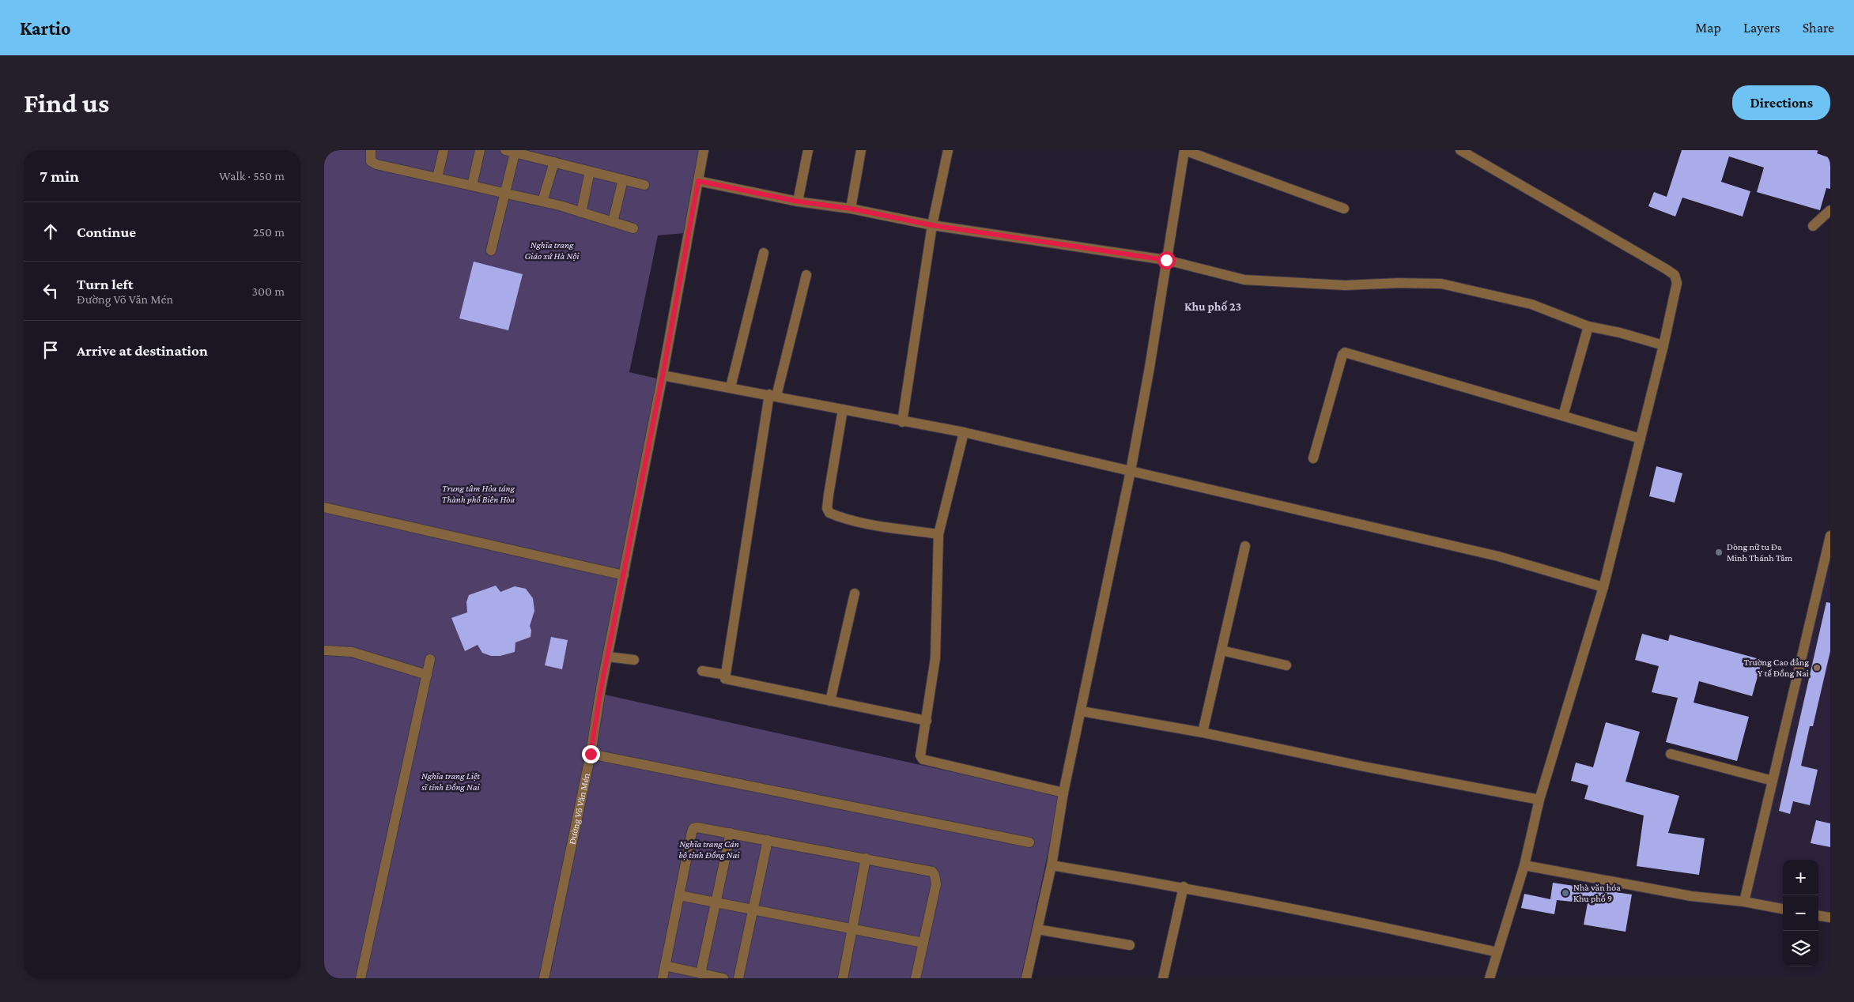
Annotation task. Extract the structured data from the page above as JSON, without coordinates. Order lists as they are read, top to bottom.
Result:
{
  "streets": {
    "street": ["Đường Võ Văn Mén"]
  },
  "districts": ["Khu phố 23"],
  "parks": [
    "Nghĩa trang Giáo xứ Hà Nội",
    "Trung tâm Hỏa táng Thành phố Biên Hòa",
    "Nghĩa trang Liệt sĩ tỉnh Đồng Nai",
    "Nghĩa trang Cán bộ tỉnh Đồng Nai"
  ],
  "places": ["Dòng nữ tu Đa Minh Thánh Tâm", "Trường Cao đẳng Y tế Đồng Nai", "Nhà văn hóa Khu phố 9"],
  "page": {
    "header": "Kartio",
    "nav": ["Map", "Layers", "Share"],
    "buttons": "Directions",
    "title": "Find us",
    "heading": ["7 min", "Walk · 550 m"],
    "list": [
      ["Continue", "250 m"],
      ["Turn left", "Đường Võ Văn Mén", "300 m"],
      "Arrive at destination"
    ],
    "map_buttons": ["+", "−"]
  }
}
